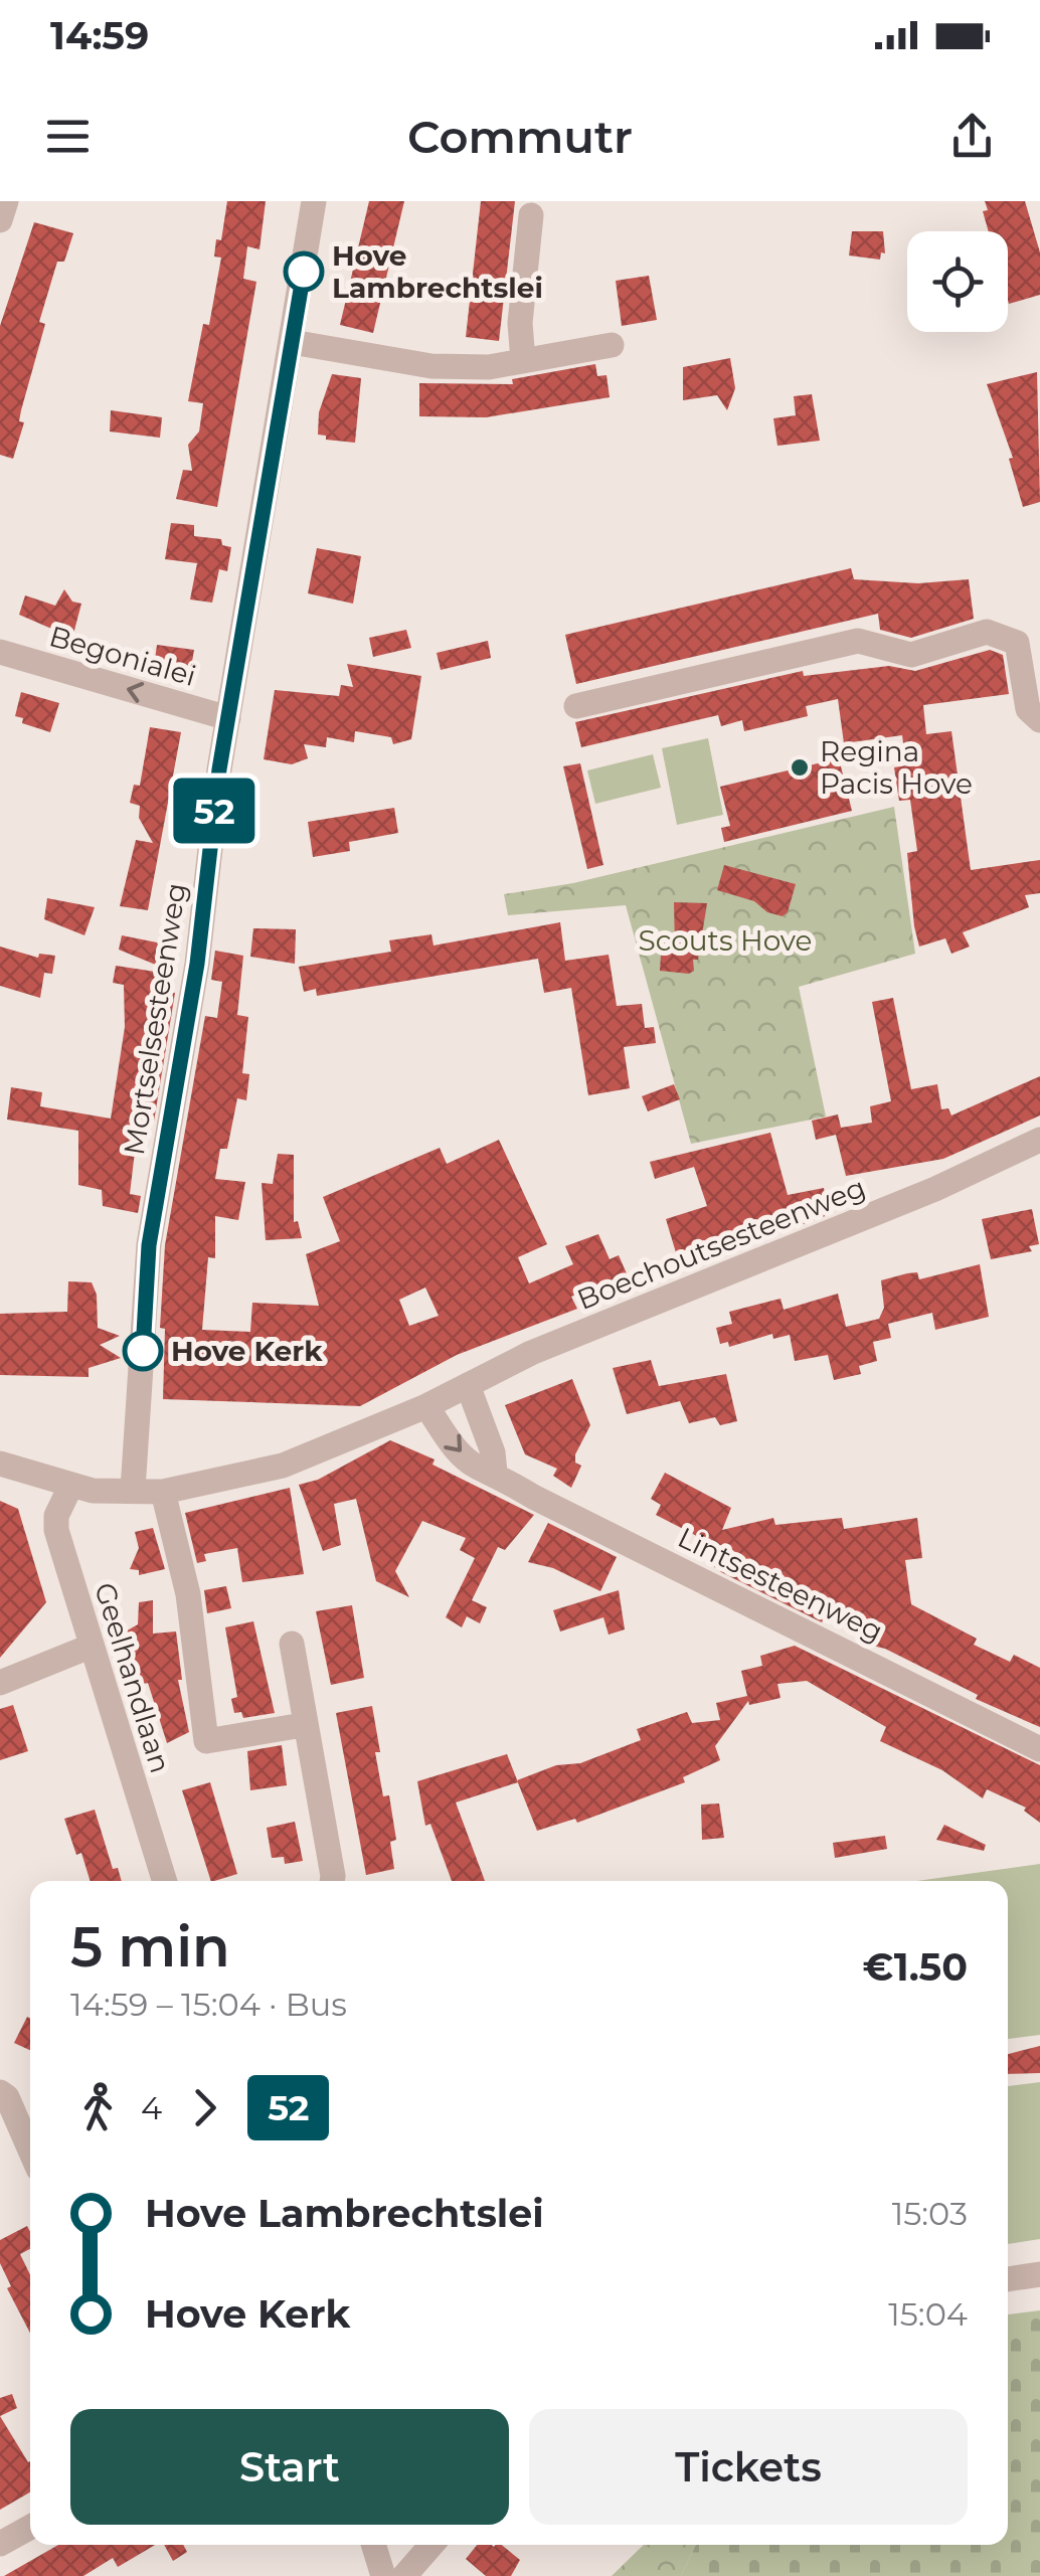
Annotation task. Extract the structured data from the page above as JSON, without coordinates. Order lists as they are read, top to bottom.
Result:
{
  "streets": {
    "street": [
      "Begonialei",
      "Mortselsesteenweg",
      "Boechoutsesteenweg",
      "Lintsesteenweg",
      "Geelhandlaan"
    ]
  },
  "crossings": [
    ["Begonialei", "Mortselsesteenweg"],
    ["Mortselsesteenweg", "Boechoutsesteenweg"],
    ["Boechoutsesteenweg", "Lintsesteenweg"],
    ["Boechoutsesteenweg", "Geelhandlaan"]
  ],
  "one_way": ["Begonialei"],
  "parks": ["Scouts Hove"],
  "places": ["Hove Lambrechtslei", "Regina Pacis Hove", "Hove Kerk"],
  "lines": ["bus line 52"],
  "page": {
    "status": "14:59",
    "header": "Commutr",
    "on_map": "52",
    "heading": ["5 min", "14:59 – 15:04 · Bus", "€1.50"],
    "legs": ["4", "52"],
    "list": [
      {
        "name": "Hove Lambrechtslei",
        "value": "15:03"
      },
      {
        "name": "Hove Kerk",
        "value": "15:04"
      }
    ],
    "buttons": ["Start", "Tickets"]
  }
}
